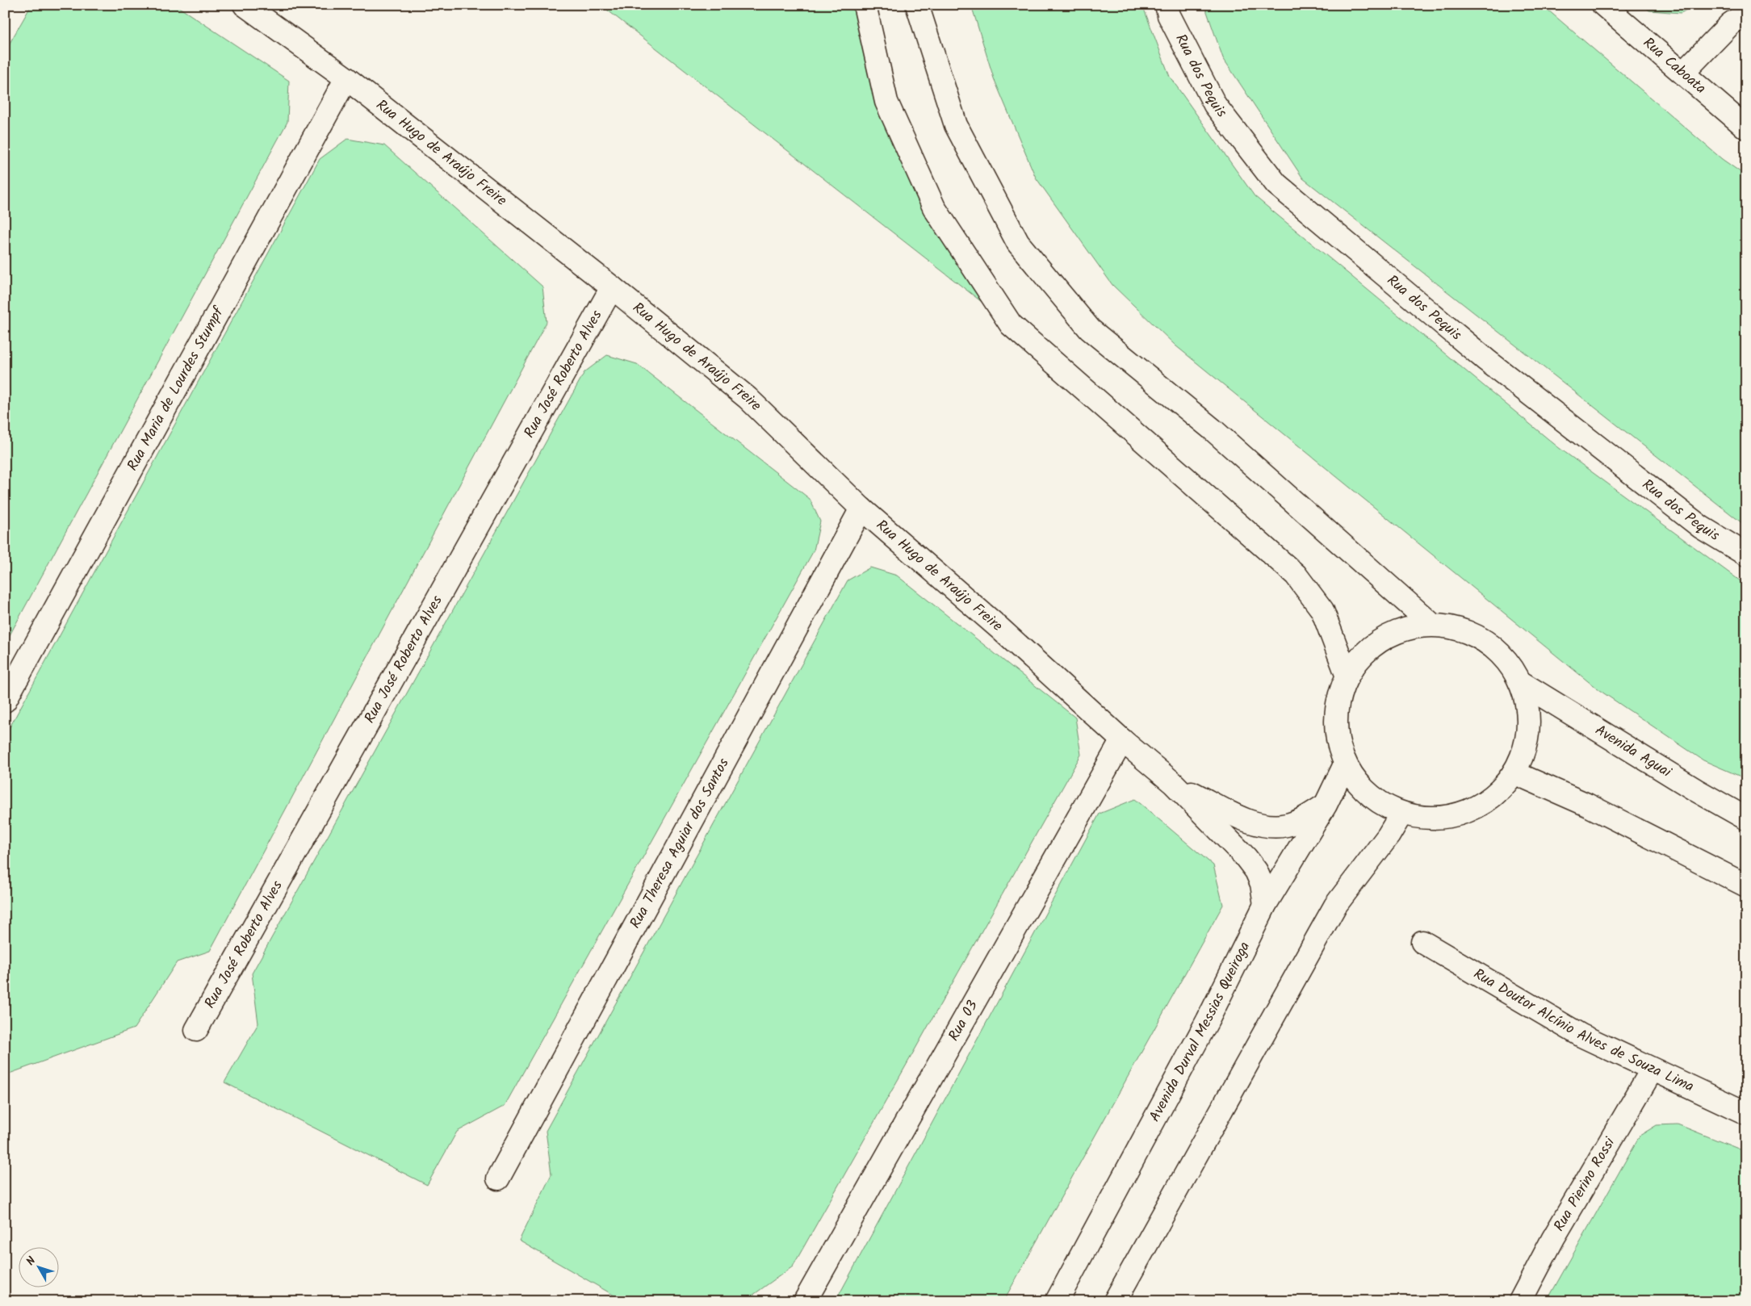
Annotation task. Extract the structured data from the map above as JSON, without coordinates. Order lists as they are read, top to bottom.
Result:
{
  "streets": {
    "street": [
      "Rua Caboata",
      "Rua dos Pequis",
      "Rua Hugo de Araújo Freire",
      "Rua José Roberto Alves",
      "Rua Maria de Lourdes Stumpf",
      "Avenida Aguai",
      "Rua Theresa Aguiar dos Santos",
      "Rua 03",
      "Rua Doutor Alcínio Alves de Souza Lima",
      "Avenida Durval Messias Queiroga",
      "Rua Pierino Rossi"
    ]
  },
  "crossings": [
    ["Rua Hugo de Araújo Freire", "Rua José Roberto Alves"],
    ["Rua Hugo de Araújo Freire", "Rua Maria de Lourdes Stumpf"],
    ["Rua Hugo de Araújo Freire", "Rua Theresa Aguiar dos Santos"],
    ["Rua Hugo de Araújo Freire", "Rua 03"],
    ["Rua Doutor Alcínio Alves de Souza Lima", "Rua Pierino Rossi"]
  ],
  "north": "top left"
}
